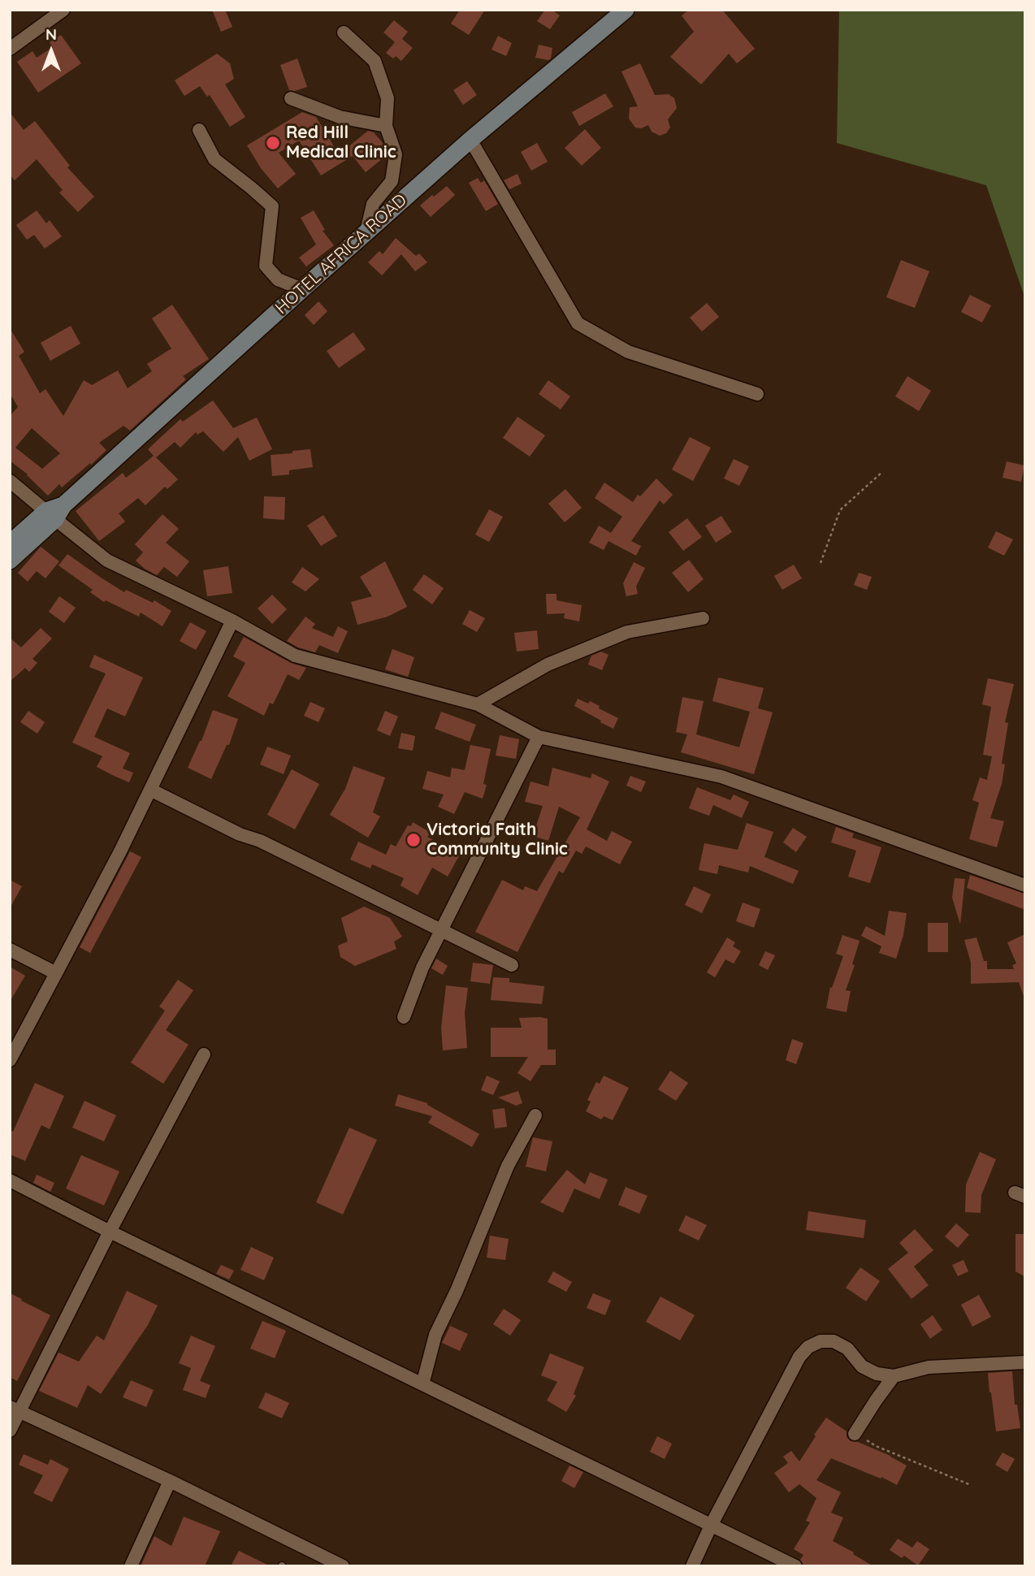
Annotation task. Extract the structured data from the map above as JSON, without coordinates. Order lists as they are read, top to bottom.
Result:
{
  "streets": {
    "street": ["HOTEL AFRICA ROAD"]
  },
  "places": ["Red Hill Medical Clinic", "Victoria Faith Community Clinic"],
  "north": "top"
}
